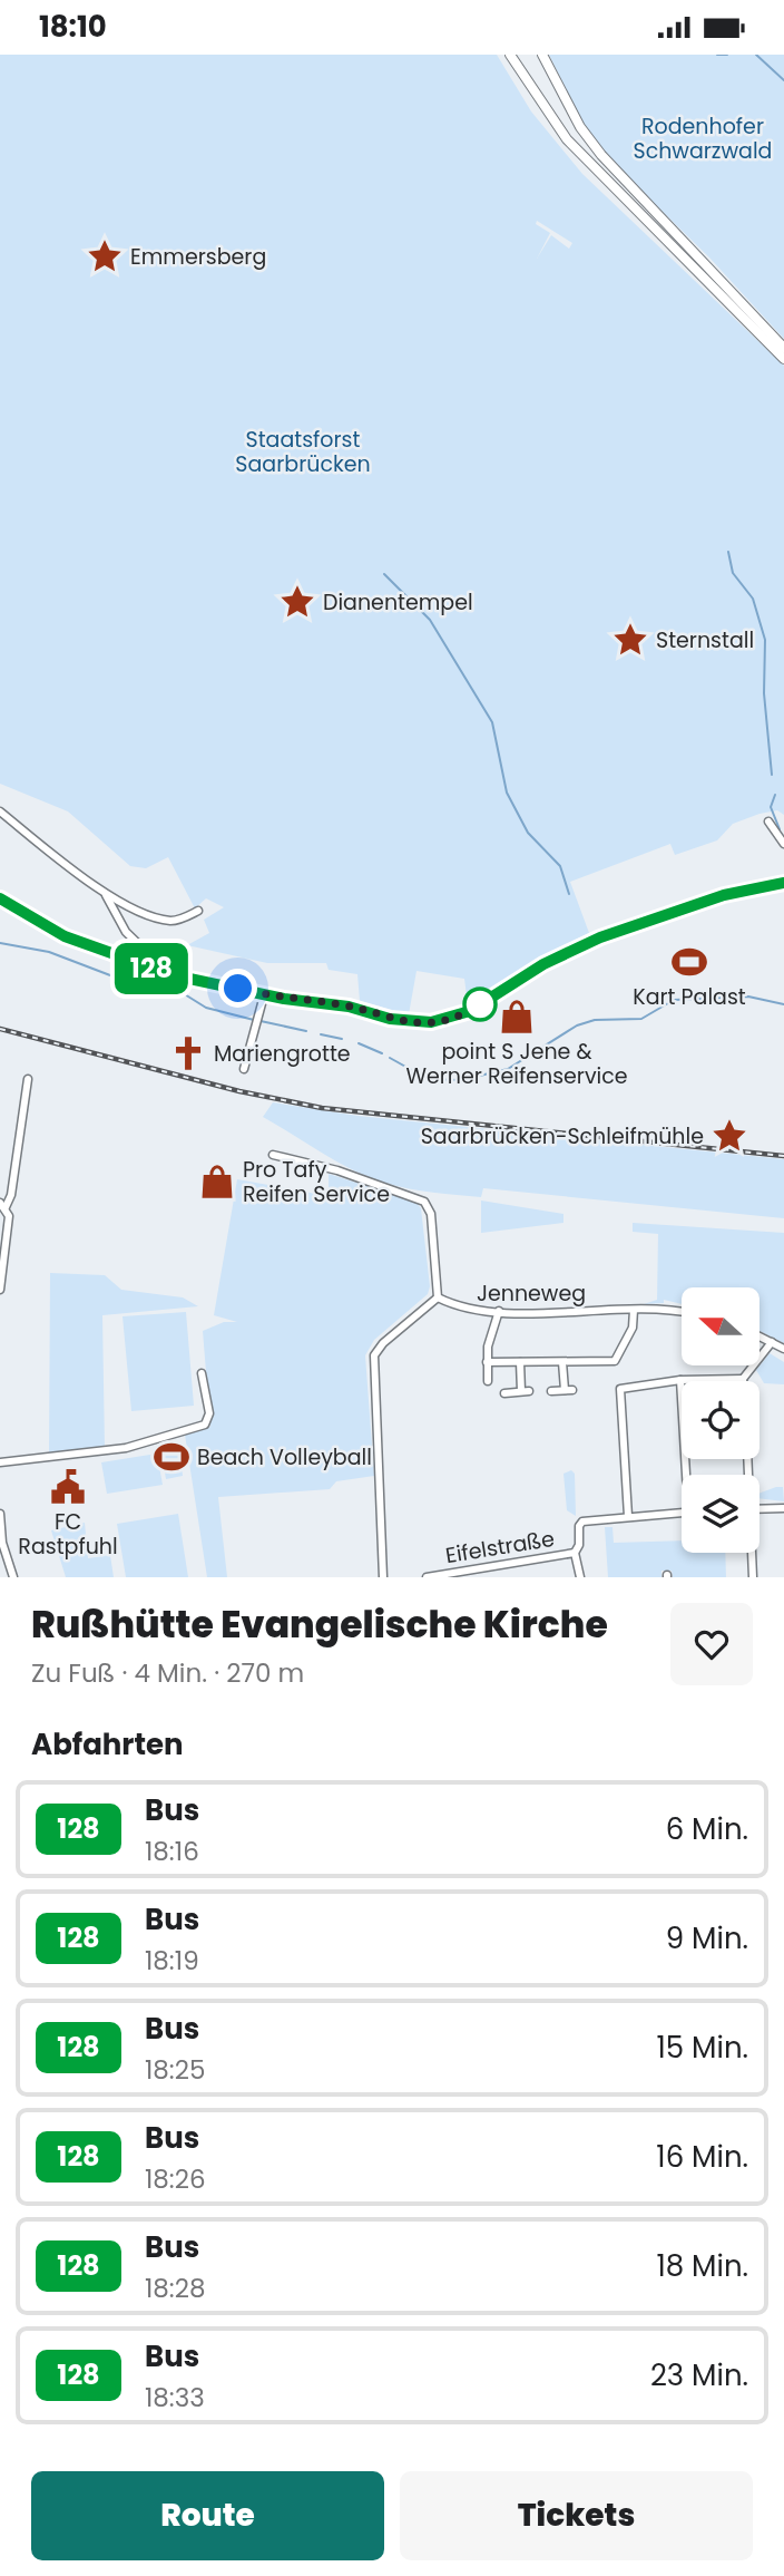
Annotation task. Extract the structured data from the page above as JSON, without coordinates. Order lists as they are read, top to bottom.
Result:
{
  "streets": {
    "street": ["Jenneweg", "Eifelstraße"]
  },
  "parks": ["Rodenhofer Schwarzwald", "Staatsforst Saarbrücken"],
  "places": {
    "place": [
      "Emmersberg",
      "Dianentempel",
      "Sternstall",
      "Saarbrücken-Schleifmühle"
    ],
    "sports": ["Kart Palast", "Beach Volleyball"],
    "shop": ["point S Jene & Werner Reifenservice", "Pro Tafy Reifen Service"],
    "church": ["Mariengrotte"],
    "public building": ["FC Rastpfuhl"]
  },
  "lines": ["bus line 128"],
  "north": "left",
  "page": {
    "status": "18:10",
    "on_map": "128",
    "heading": [
      ["Rußhütte Evangelische Kirche", "Zu Fuß · 4 Min. · 270 m"],
      "Abfahrten"
    ],
    "list": [
      {
        "mark": "128",
        "name": "Bus",
        "note": "18:16",
        "value": "6 Min."
      },
      {
        "mark": "128",
        "name": "Bus",
        "note": "18:19",
        "value": "9 Min."
      },
      {
        "mark": "128",
        "name": "Bus",
        "note": "18:25",
        "value": "15 Min."
      },
      {
        "mark": "128",
        "name": "Bus",
        "note": "18:26",
        "value": "16 Min."
      },
      {
        "mark": "128",
        "name": "Bus",
        "note": "18:28",
        "value": "18 Min."
      },
      {
        "mark": "128",
        "name": "Bus",
        "note": "18:33",
        "value": "23 Min."
      }
    ],
    "buttons": ["Route", "Tickets"]
  }
}
